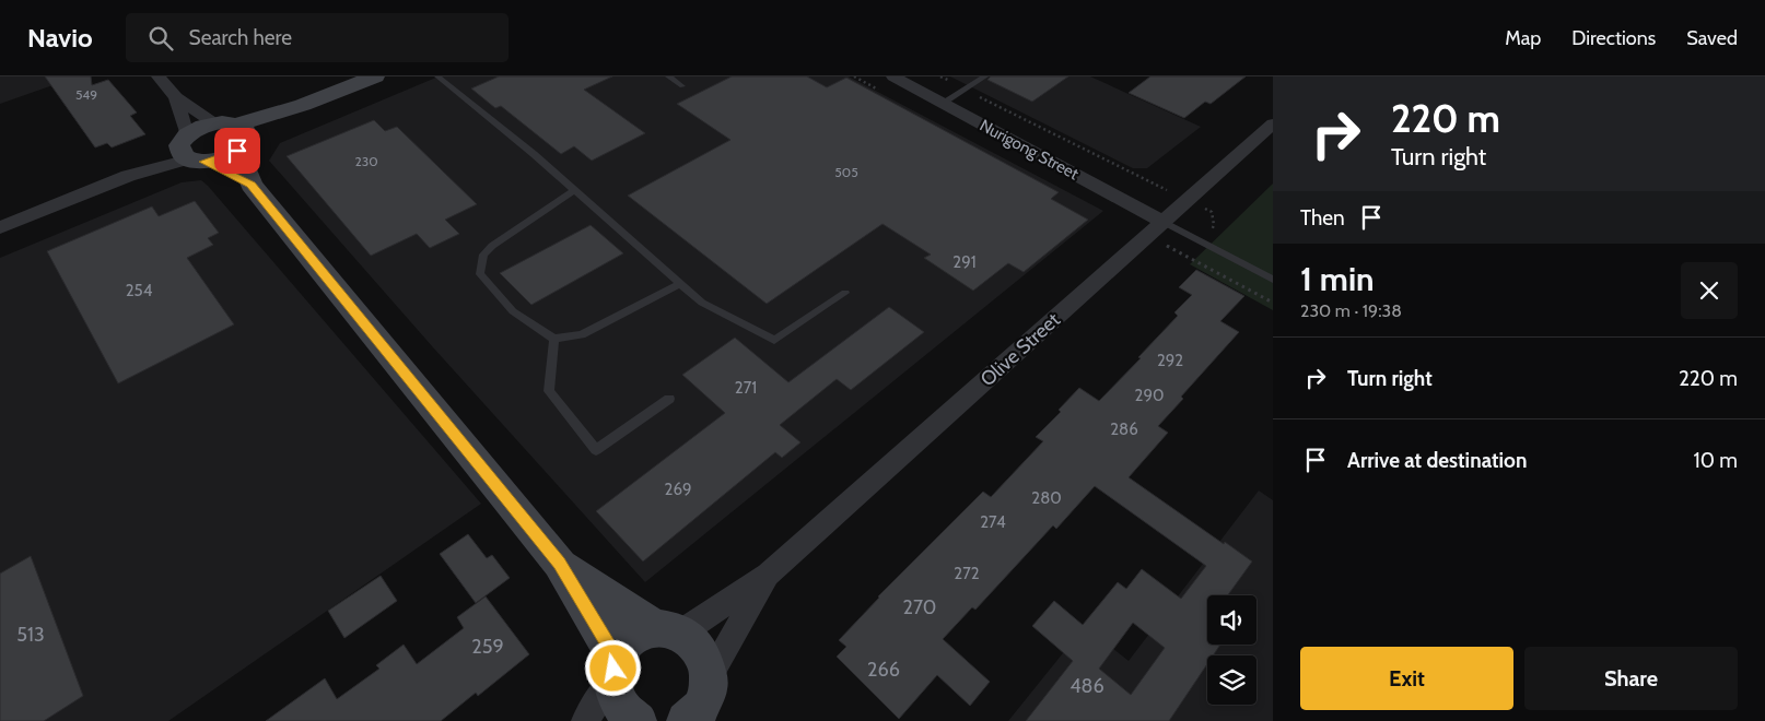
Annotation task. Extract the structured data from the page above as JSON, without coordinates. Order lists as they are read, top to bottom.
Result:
{
  "streets": {
    "street": ["Nurigong Street", "Olive Street"]
  },
  "crossings": [
    ["Nurigong Street", "Olive Street"]
  ],
  "house_numbers": [
    "549",
    "230",
    "505",
    "291",
    "254",
    "292",
    "271",
    "290",
    "286",
    "269",
    "280",
    "274",
    "272",
    "270",
    "513",
    "259",
    "266",
    "486"
  ],
  "page": {
    "header": "Navio",
    "search": "Search here",
    "nav": ["Map", "Directions", "Saved"],
    "turn": ["220 m", "Turn right"],
    "then": "Then",
    "heading": ["1 min", "230 m · 19:38"],
    "list": [
      {
        "name": "Turn right",
        "value": "220 m"
      },
      {
        "name": "Arrive at destination",
        "value": "10 m"
      }
    ],
    "buttons": ["Exit", "Share"]
  }
}
